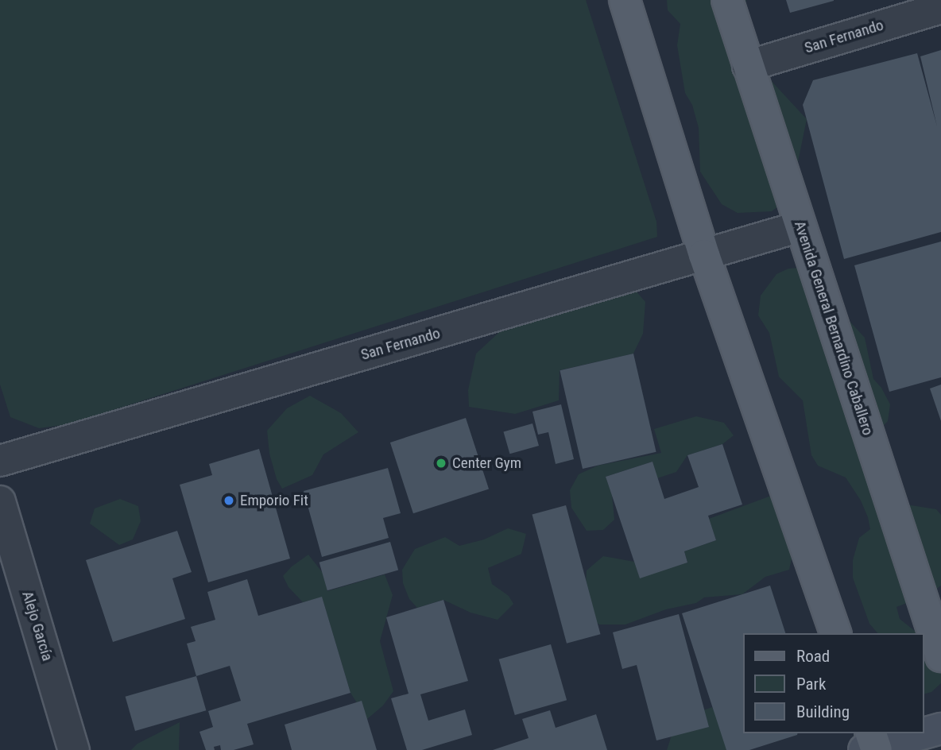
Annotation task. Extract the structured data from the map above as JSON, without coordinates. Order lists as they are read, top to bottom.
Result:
{
  "streets": {
    "main road": ["Avenida General Bernardino Caballero"],
    "street": ["San Fernando", "Alejo García"]
  },
  "crossings": [
    ["San Fernando", "Avenida General Bernardino Caballero"]
  ],
  "places": ["Center Gym", "Emporio Fit"],
  "legend": ["Road", "Park", "Building"]
}
